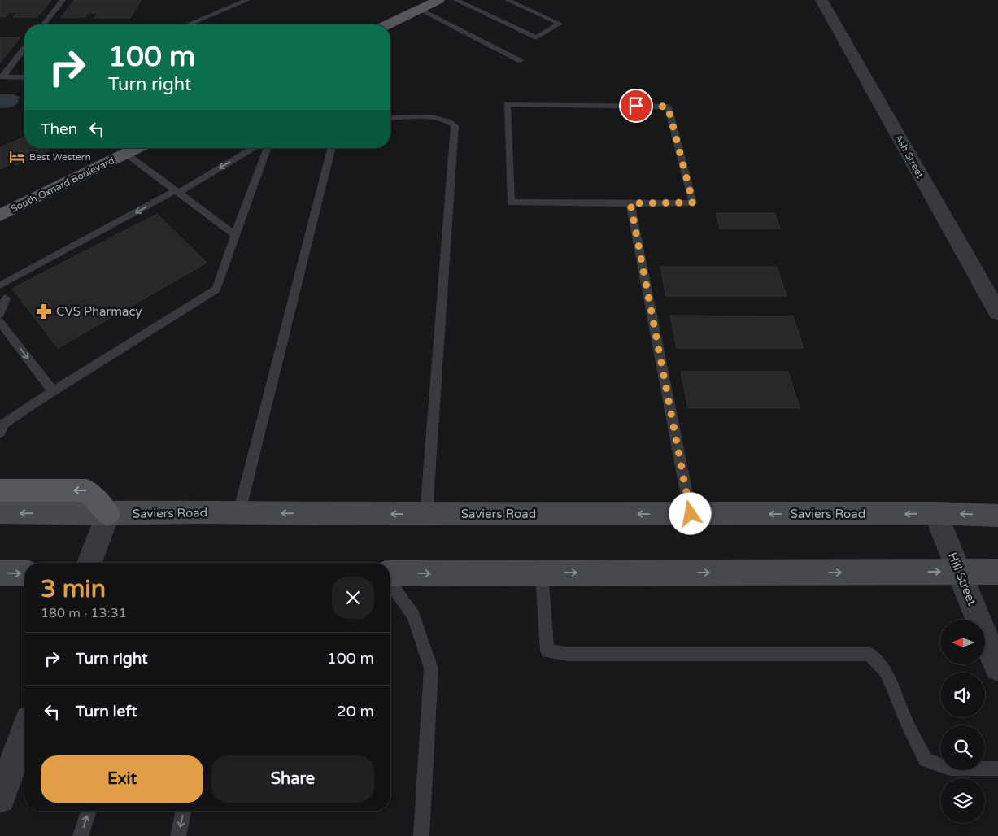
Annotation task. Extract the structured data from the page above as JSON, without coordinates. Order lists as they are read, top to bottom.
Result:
{
  "streets": {
    "main road": ["South Oxnard Boulevard", "Saviers Road"],
    "street": ["Ash Street", "Hill Street"]
  },
  "crossings": [
    ["Saviers Road", "Hill Street"]
  ],
  "places": {
    "hotel": ["Best Western"],
    "pharmacy": ["CVS Pharmacy"]
  },
  "north": "left",
  "page": {
    "turn": ["100 m", "Turn right"],
    "then": "Then",
    "heading": ["3 min", "180 m · 13:31"],
    "list": [
      {
        "name": "Turn right",
        "value": "100 m"
      },
      {
        "name": "Turn left",
        "value": "20 m"
      }
    ],
    "buttons": ["Exit", "Share"]
  }
}
